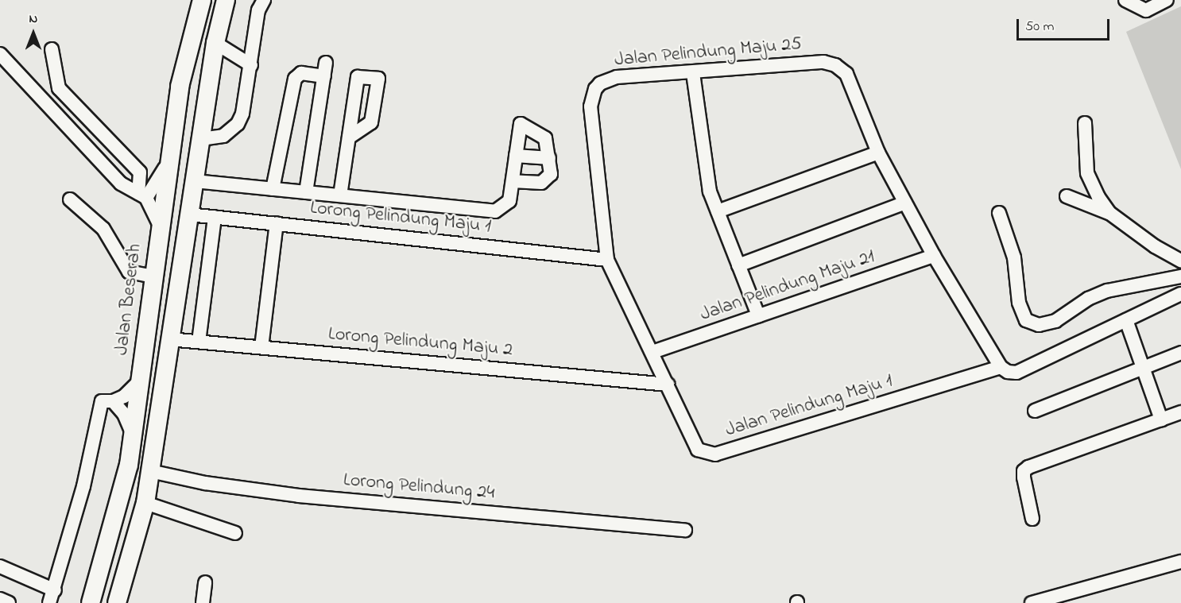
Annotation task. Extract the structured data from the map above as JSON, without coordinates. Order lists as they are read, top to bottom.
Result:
{
  "streets": {
    "highway": ["Jalan Beserah"],
    "street": [
      "Jalan Pelindung Maju 25",
      "Lorong Pelindung Maju 1",
      "Jalan Pelindung Maju 21",
      "Lorong Pelindung Maju 2",
      "Jalan Pelindung Maju 1",
      "Lorong Pelindung 24"
    ]
  },
  "crossings": [
    ["Jalan Pelindung Maju 25", "Lorong Pelindung Maju 1"],
    ["Jalan Pelindung Maju 25", "Jalan Pelindung Maju 21"],
    ["Jalan Pelindung Maju 25", "Lorong Pelindung Maju 2"],
    ["Jalan Pelindung Maju 25", "Jalan Pelindung Maju 1"],
    ["Lorong Pelindung Maju 2", "Jalan Pelindung Maju 1"]
  ],
  "scale_bar": "50 m",
  "north": "top"
}
